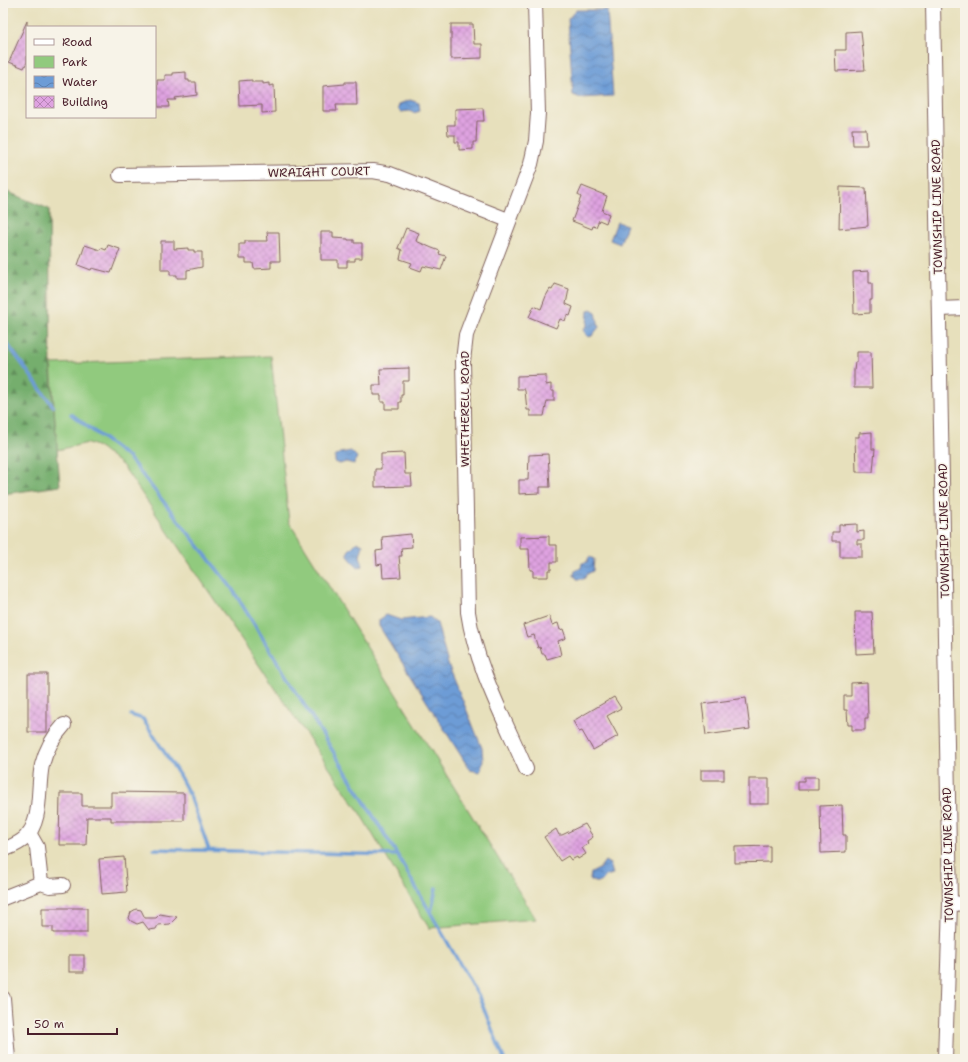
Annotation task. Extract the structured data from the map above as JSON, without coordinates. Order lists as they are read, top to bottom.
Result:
{
  "streets": {
    "street": ["WRAIGHT COURT", "TOWNSHIP LINE ROAD", "WHETHERELL ROAD"]
  },
  "crossings": [
    ["WRAIGHT COURT", "WHETHERELL ROAD"]
  ],
  "legend": [
    "Road",
    "Park",
    "Water",
    "Building"
  ],
  "scale_bar": "50 m"
}
